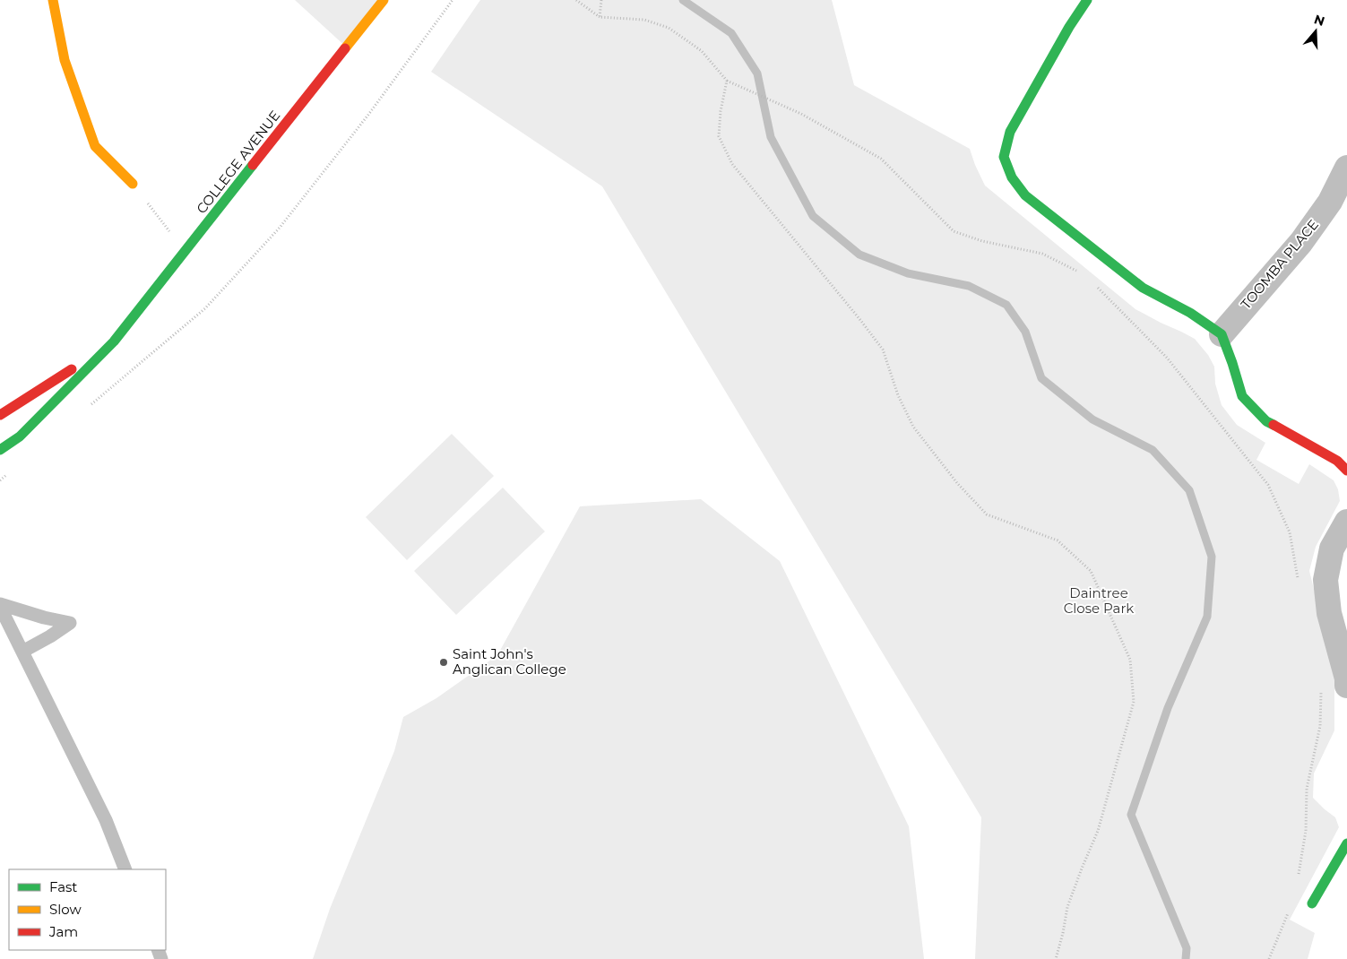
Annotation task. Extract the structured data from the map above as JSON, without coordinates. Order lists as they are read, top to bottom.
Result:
{
  "streets": {
    "street": ["COLLEGE AVENUE", "TOOMBA PLACE"]
  },
  "parks": ["Daintree Close Park"],
  "places": ["Saint John's Anglican College"],
  "legend": ["Fast", "Slow", "Jam"],
  "north": "top"
}
